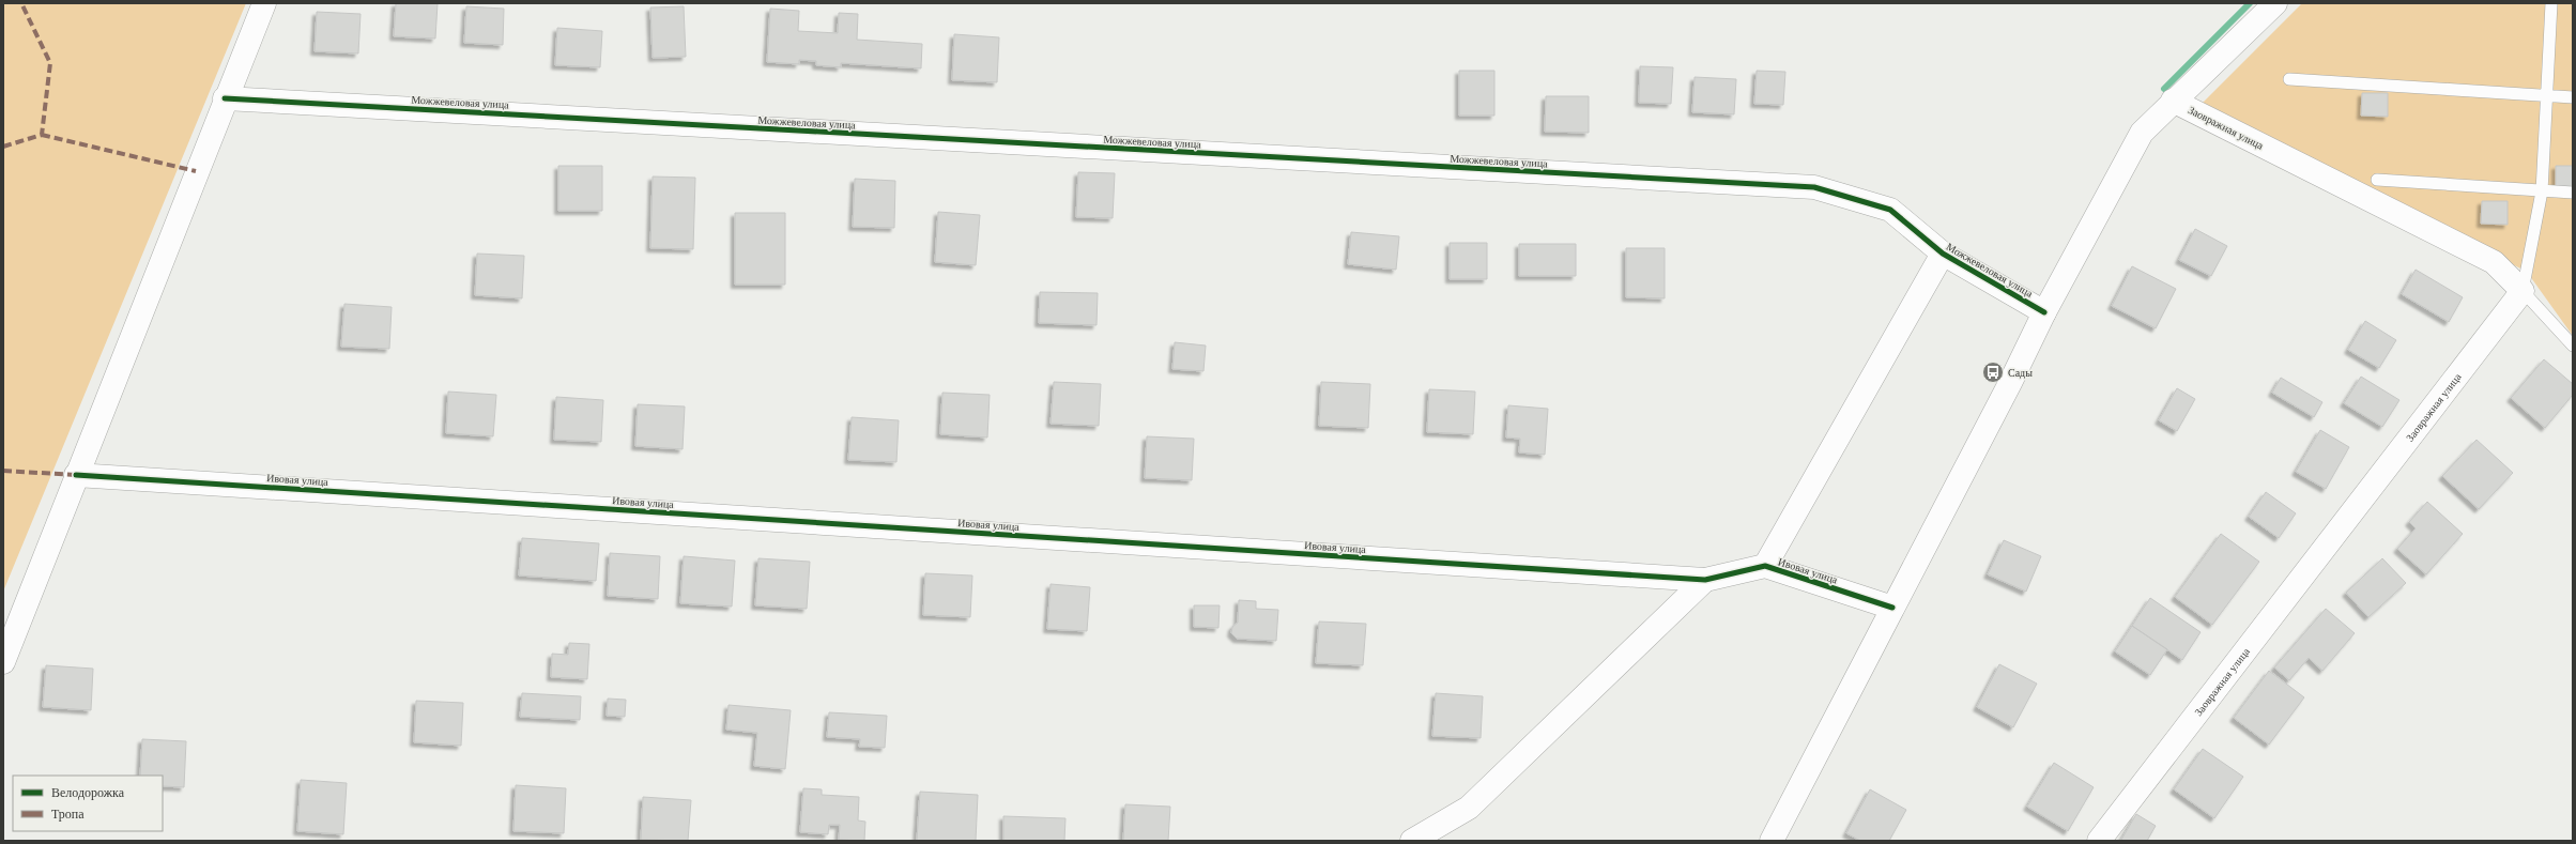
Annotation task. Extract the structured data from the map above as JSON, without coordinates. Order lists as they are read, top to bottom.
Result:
{
  "streets": {
    "street": ["Можжевеловая улица", "Заовражная улица", "Ивовая улица"]
  },
  "places": {
    "bus stop": ["Сады"]
  },
  "legend": ["Велодорожка", "Тропа"]
}
